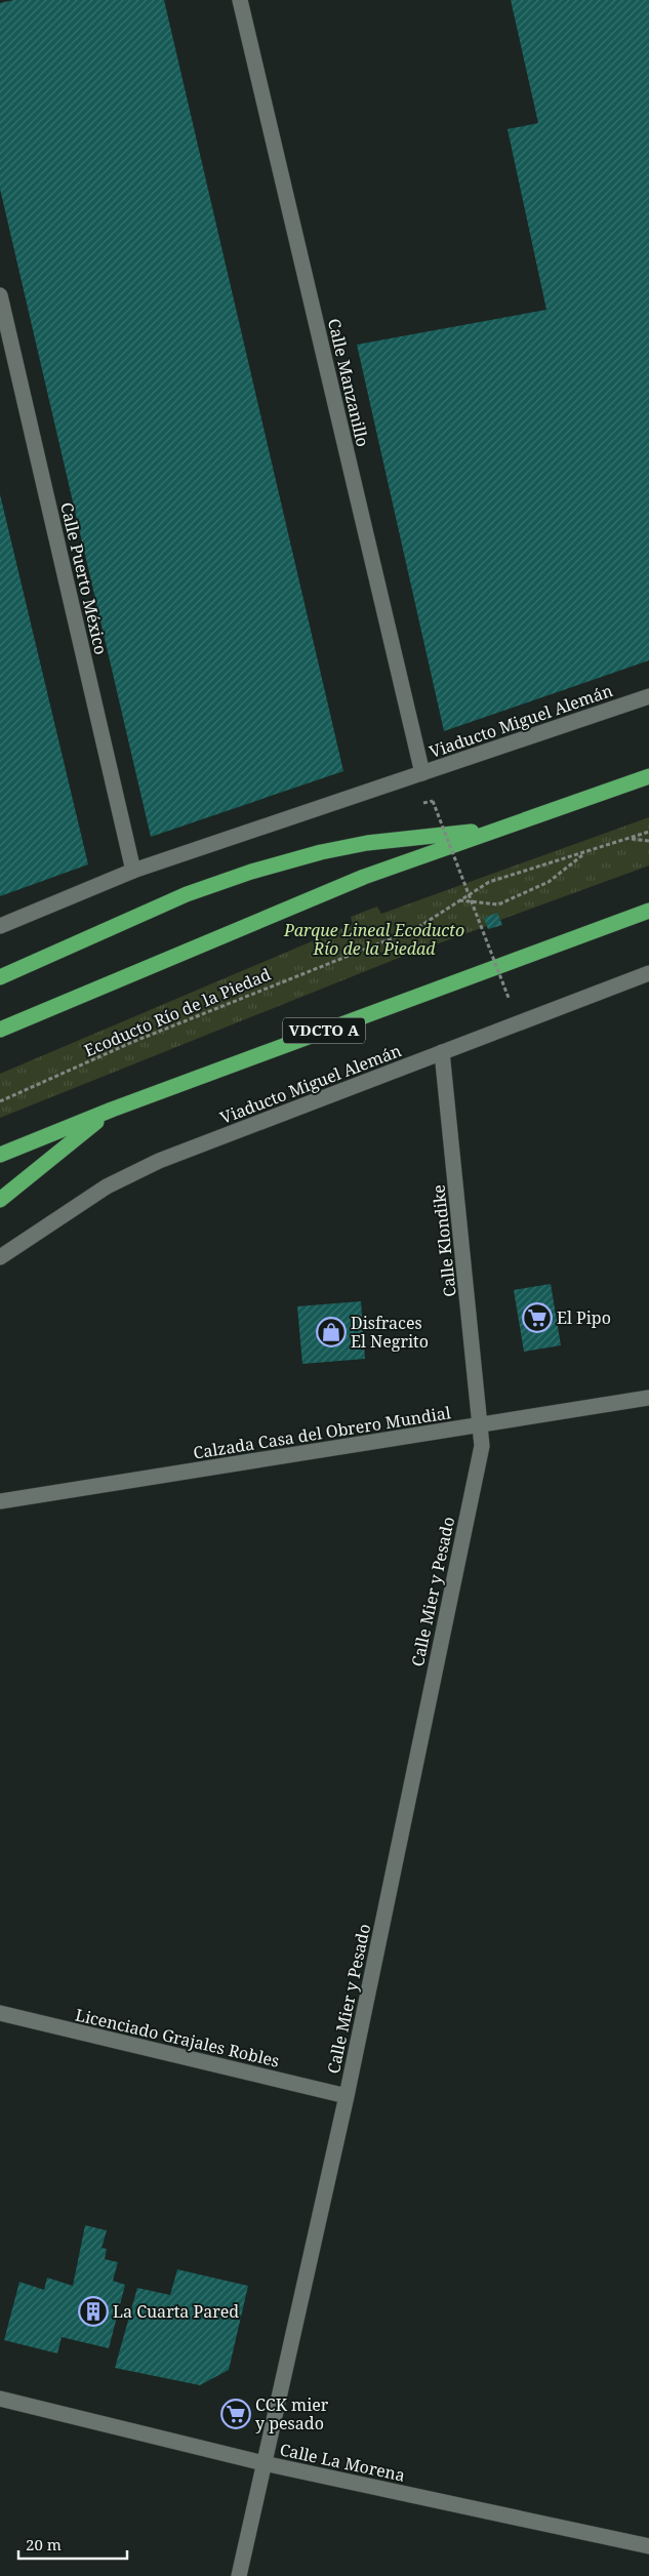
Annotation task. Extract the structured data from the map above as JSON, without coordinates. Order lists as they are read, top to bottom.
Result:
{
  "streets": {
    "highway": ["VDCTO A"],
    "street": [
      "Calle Manzanillo",
      "Calle Puerto México",
      "Viaducto Miguel Alemán",
      "Calle Klondike",
      "Calzada Casa del Obrero Mundial",
      "Calle Mier y Pesado",
      "Licenciado Grajales Robles",
      "Calle La Morena"
    ],
    "path": ["Ecoducto Río de la Piedad"]
  },
  "crossings": [
    ["Calle Manzanillo", "Viaducto Miguel Alemán"],
    ["Calle Puerto México", "Viaducto Miguel Alemán"],
    ["Viaducto Miguel Alemán", "Calle Klondike"],
    ["Calle Klondike", "Calzada Casa del Obrero Mundial"],
    ["Calle Klondike", "Calle Mier y Pesado"],
    ["Calzada Casa del Obrero Mundial", "Calle Mier y Pesado"],
    ["Calle Mier y Pesado", "Licenciado Grajales Robles"],
    ["Calle Mier y Pesado", "Calle La Morena"]
  ],
  "parks": ["Parque Lineal Ecoducto Río de la Piedad"],
  "places": {
    "supermarket": ["El Pipo", "CCK mier y pesado"],
    "shop": ["Disfraces El Negrito"],
    "building": ["La Cuarta Pared"]
  },
  "scale_bar": "20 m"
}
